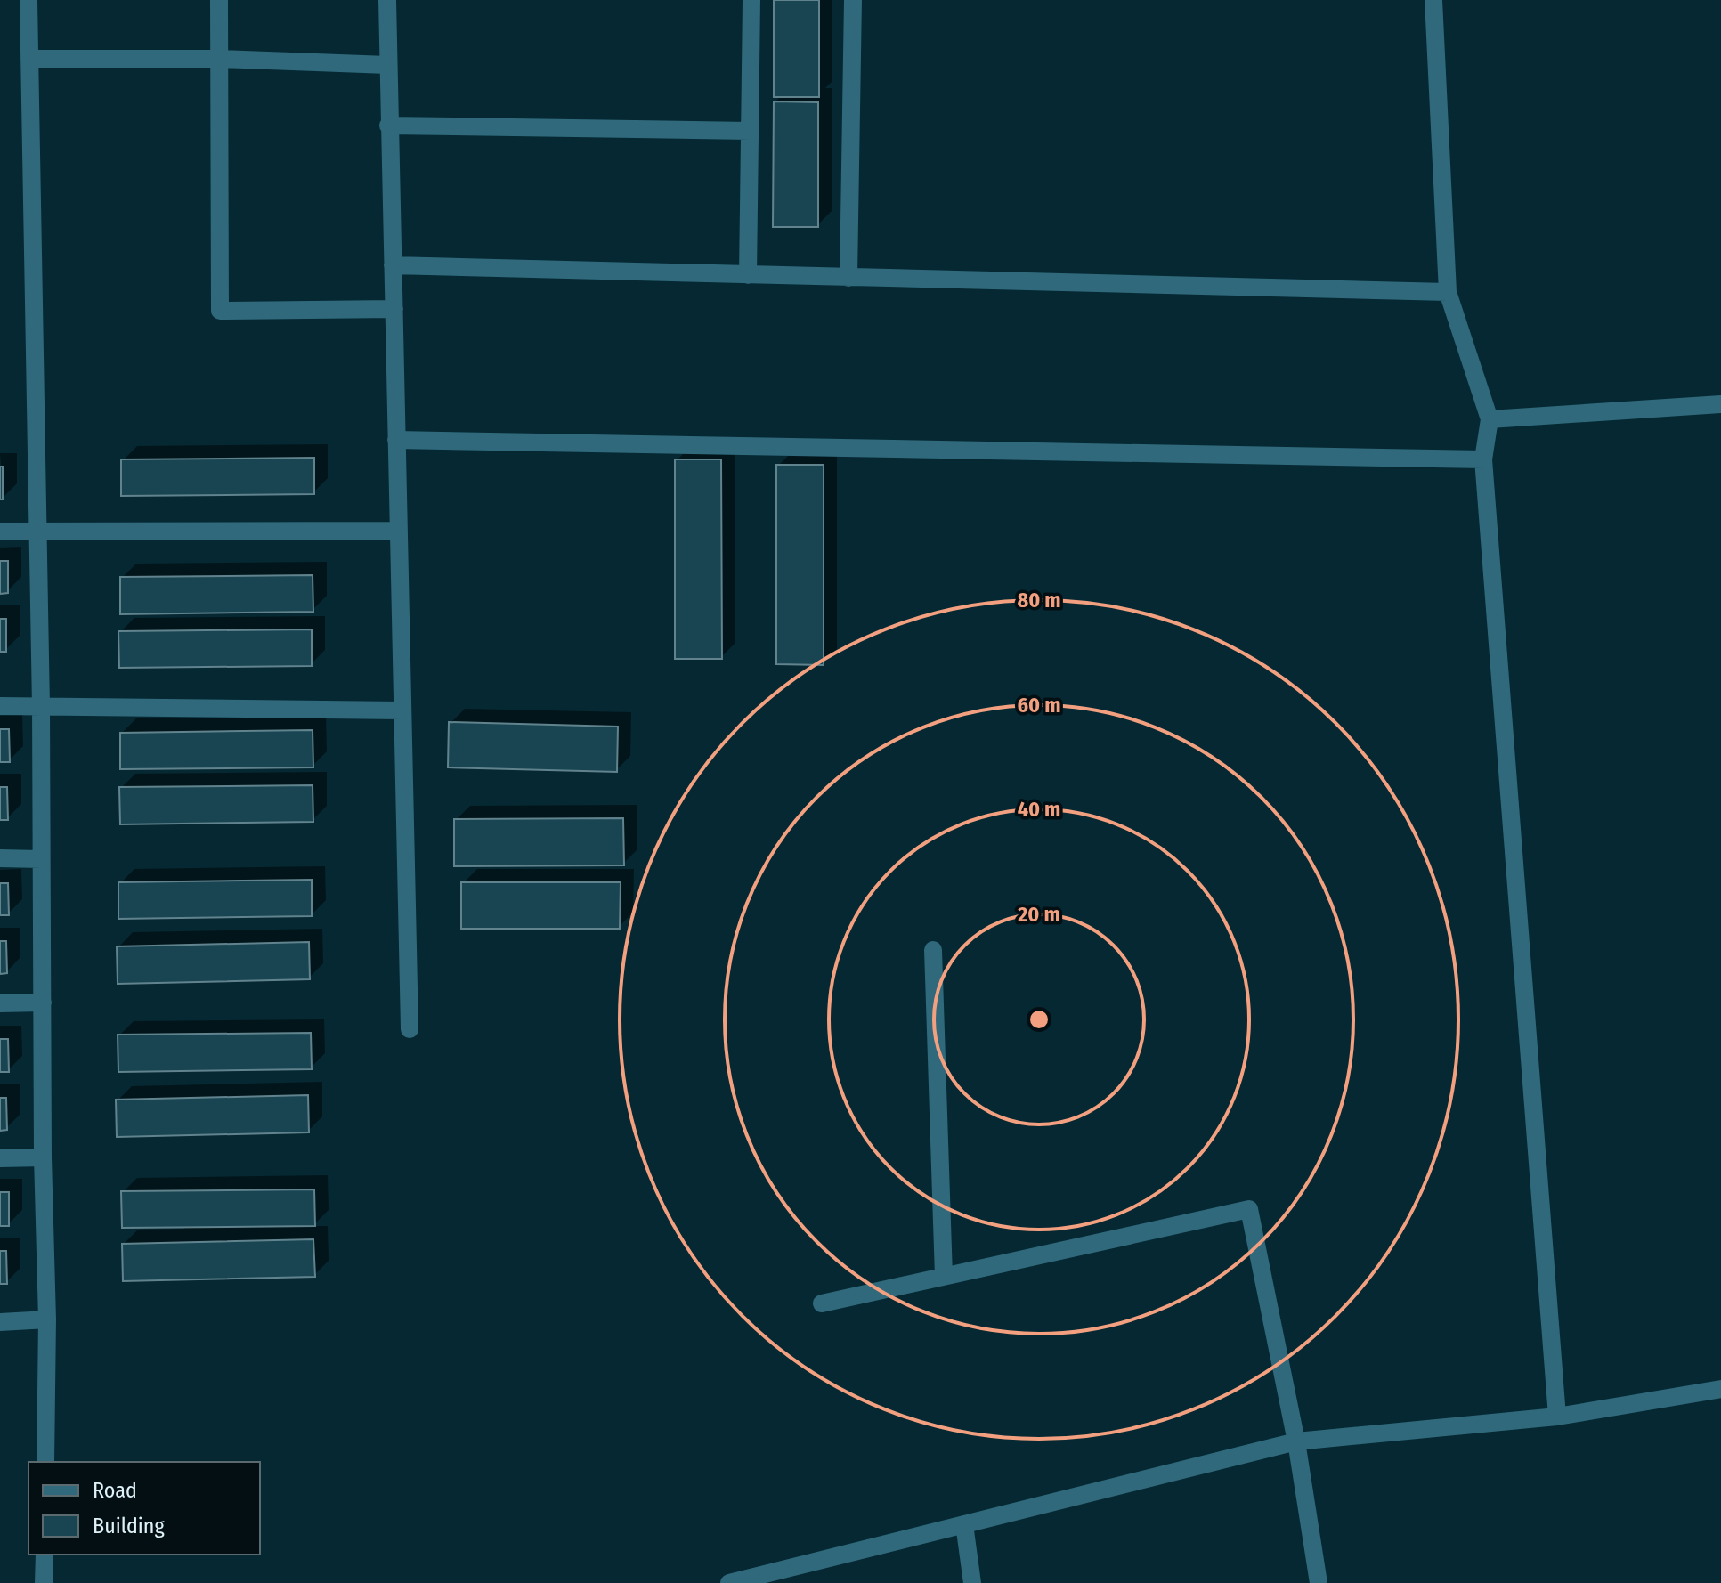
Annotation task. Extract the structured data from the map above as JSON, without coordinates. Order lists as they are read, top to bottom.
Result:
{
  "legend": ["Road", "Building"],
  "rings": [
    "80 m",
    "60 m",
    "40 m",
    "20 m"
  ]
}
